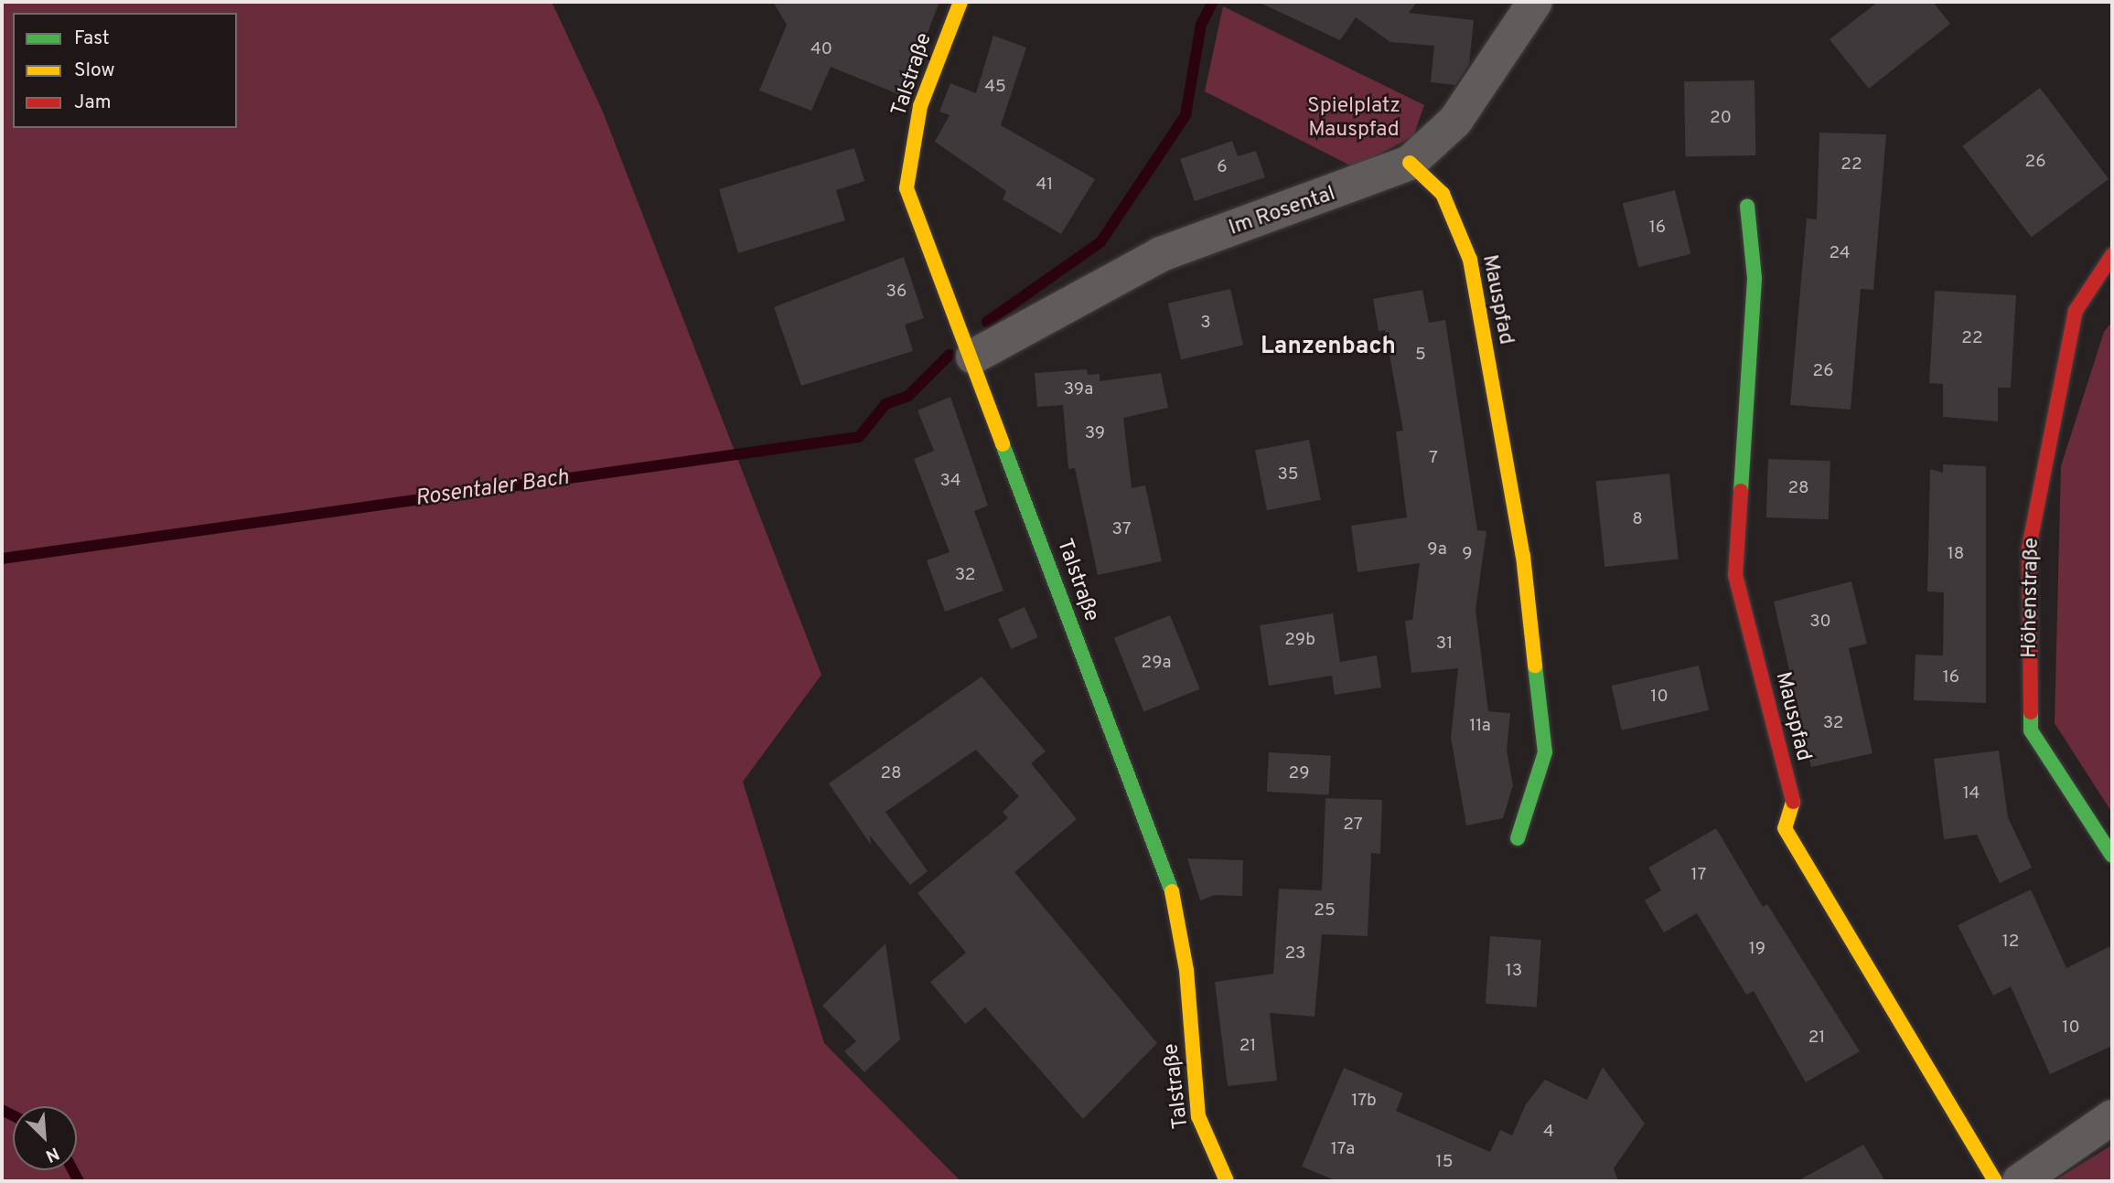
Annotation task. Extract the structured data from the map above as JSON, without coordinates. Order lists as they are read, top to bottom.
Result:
{
  "streets": {
    "street": [
      "Talstraße",
      "Im Rosental",
      "Mauspfad",
      "Höhenstraße"
    ]
  },
  "crossings": [
    ["Talstraße", "Im Rosental"],
    ["Im Rosental", "Mauspfad"]
  ],
  "districts": ["Lanzenbach"],
  "water": ["Rosentaler Bach"],
  "parks": ["Spielplatz Mauspfad"],
  "house_numbers": [
    "40",
    "45",
    "20",
    "26",
    "22",
    "6",
    "41",
    "16",
    "24",
    "36",
    "3",
    "22",
    "5",
    "26",
    "39a",
    "39",
    "7",
    "35",
    "34",
    "28",
    "8",
    "37",
    "9a",
    "9",
    "18",
    "32",
    "30",
    "29b",
    "31",
    "29a",
    "16",
    "10",
    "32",
    "11a",
    "28",
    "29",
    "14",
    "27",
    "17",
    "25",
    "12",
    "19",
    "23",
    "13",
    "10",
    "21",
    "21",
    "17b",
    "4",
    "17a",
    "15"
  ],
  "legend": ["Fast", "Slow", "Jam"],
  "north": "bottom right"
}
